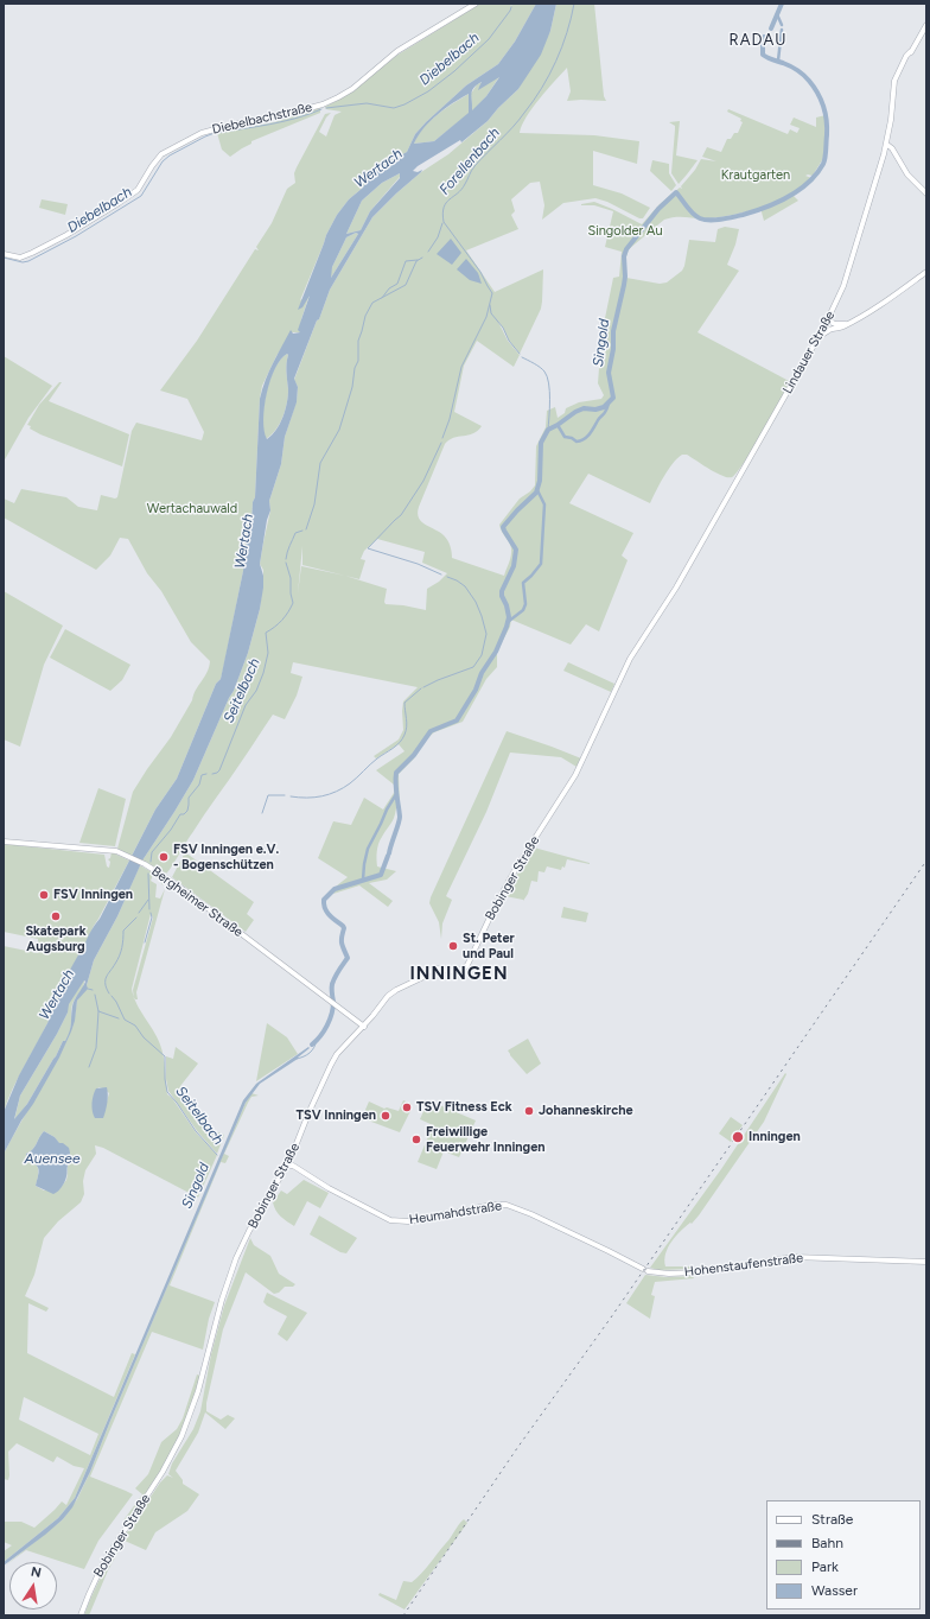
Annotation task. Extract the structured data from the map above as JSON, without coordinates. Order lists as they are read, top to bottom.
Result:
{
  "streets": {
    "main road": [
      "Diebelbachstraße",
      "Lindauer Straße",
      "Bobinger Straße",
      "Bergheimer Straße",
      "Heumahdstraße",
      "Hohenstaufenstraße"
    ]
  },
  "crossings": [
    ["Lindauer Straße", "Bobinger Straße"],
    ["Bobinger Straße", "Bergheimer Straße"],
    ["Bobinger Straße", "Heumahdstraße"],
    ["Heumahdstraße", "Hohenstaufenstraße"]
  ],
  "districts": ["RADAU", "INNINGEN"],
  "water": [
    "Diebelbach",
    "Forellenbach",
    "Wertach",
    "Singold",
    "Seitelbach",
    "Auensee"
  ],
  "parks": ["Krautgarten", "Singolder Au", "Wertachauwald"],
  "places": [
    "FSV Inningen e.V. - Bogenschützen",
    "FSV Inningen",
    "Skatepark Augsburg",
    "St. Peter und Paul",
    "TSV Fitness Eck",
    "Johanneskirche",
    "TSV Inningen",
    "Inningen",
    "Freiwillige Feuerwehr Inningen"
  ],
  "legend": [
    "Straße",
    "Bahn",
    "Park",
    "Wasser"
  ],
  "north": "top"
}
